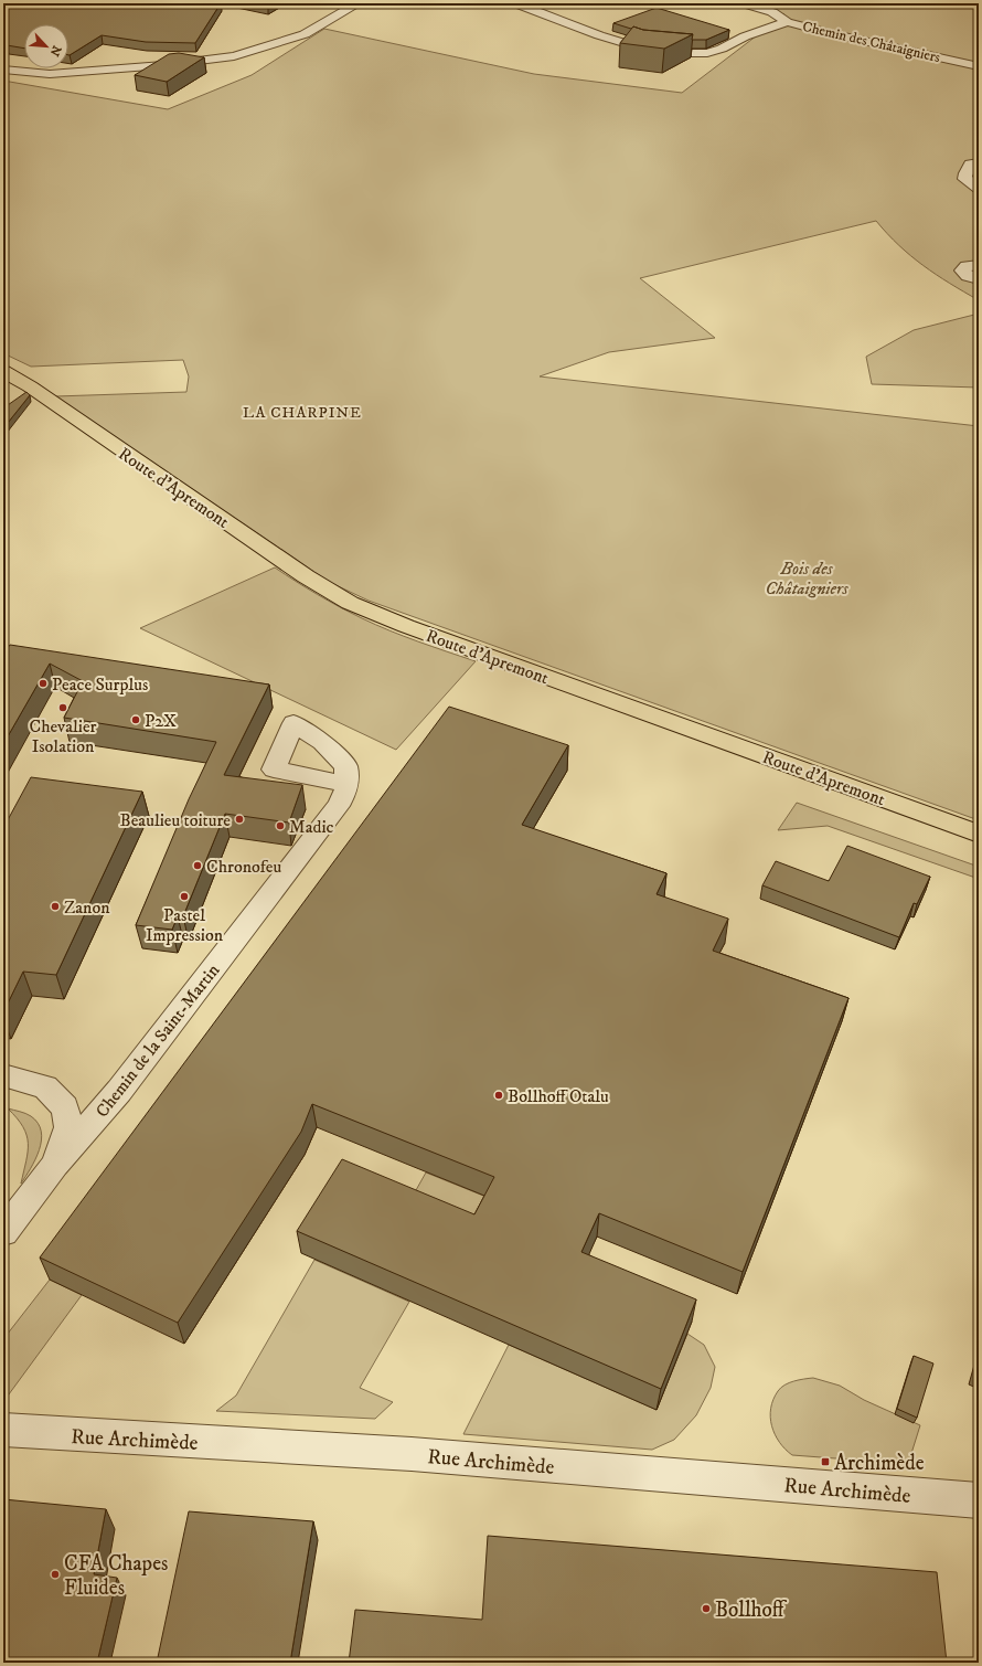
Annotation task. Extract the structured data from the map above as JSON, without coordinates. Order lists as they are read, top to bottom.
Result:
{
  "streets": {
    "main road": ["Route d'Apremont"],
    "street": ["Chemin des Châtaigniers", "Chemin de la Saint-Martin", "Rue Archimède"]
  },
  "districts": ["LA CHARPINE"],
  "parks": ["Bois des Châtaigniers"],
  "places": {
    "other": [
      "Peace Surplus",
      "Chevalier Isolation",
      "P2X",
      "Beaulieu toiture",
      "Madic",
      "Chronofeu",
      "Pastel Impression",
      "Zanon",
      "Bollhoff Otalu",
      "CFA Chapes Fluides",
      "Bollhoff"
    ],
    "transit": ["Archimède"]
  },
  "north": "bottom right"
}
